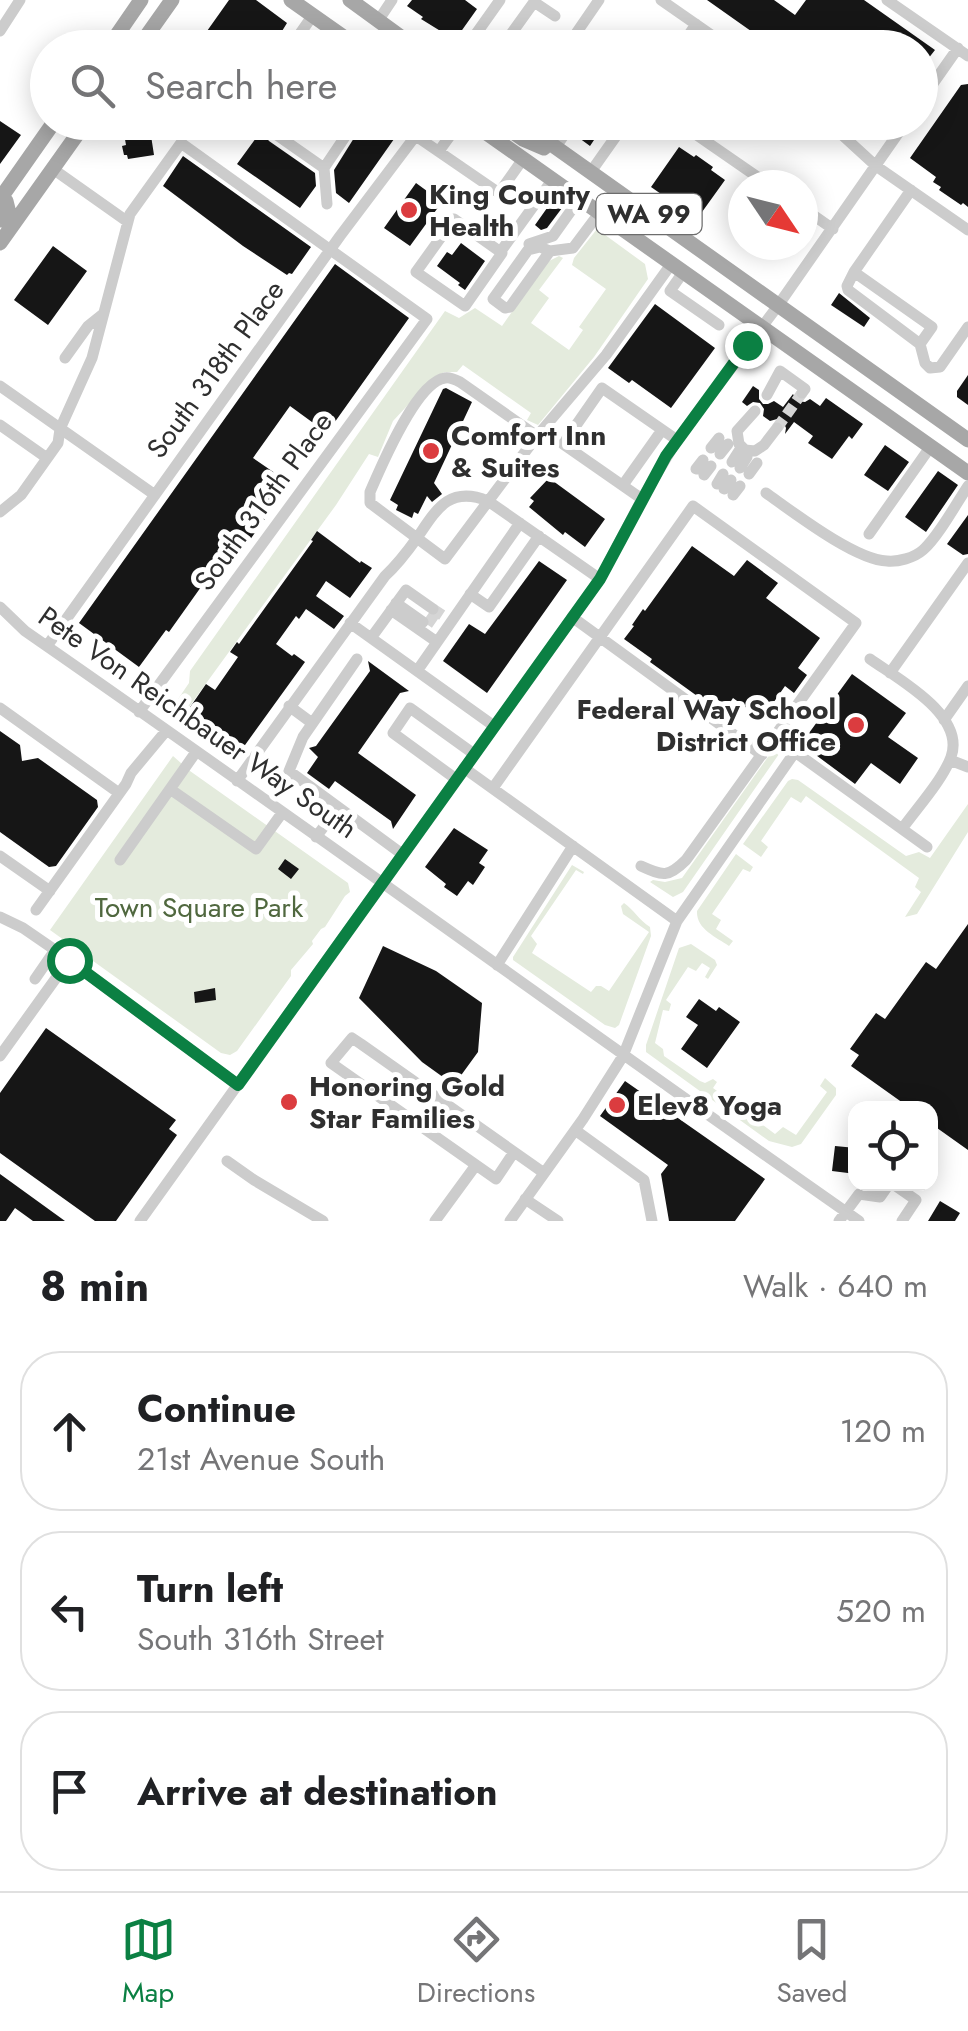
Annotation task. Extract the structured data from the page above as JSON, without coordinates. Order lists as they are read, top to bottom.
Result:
{
  "streets": {
    "main road": ["WA 99"],
    "street": ["South 318th Place", "South 316th Place", "Pete Von Reichbauer Way South"]
  },
  "crossings": [
    ["South 318th Place", "South 316th Place"],
    ["South 318th Place", "Pete Von Reichbauer Way South"],
    ["South 316th Place", "Pete Von Reichbauer Way South"]
  ],
  "parks": ["Town Square Park"],
  "places": [
    "King County Health",
    "Comfort Inn & Suites",
    "Federal Way School District Office",
    "Honoring Gold Star Families",
    "Elev8 Yoga"
  ],
  "north": "bottom right",
  "page": {
    "search": "Search here",
    "heading": ["8 min", "Walk · 640 m"],
    "list": [
      ["Continue", "21st Avenue South", "120 m"],
      ["Turn left", "South 316th Street", "520 m"],
      "Arrive at destination"
    ],
    "nav": ["Map", "Directions", "Saved"]
  }
}
